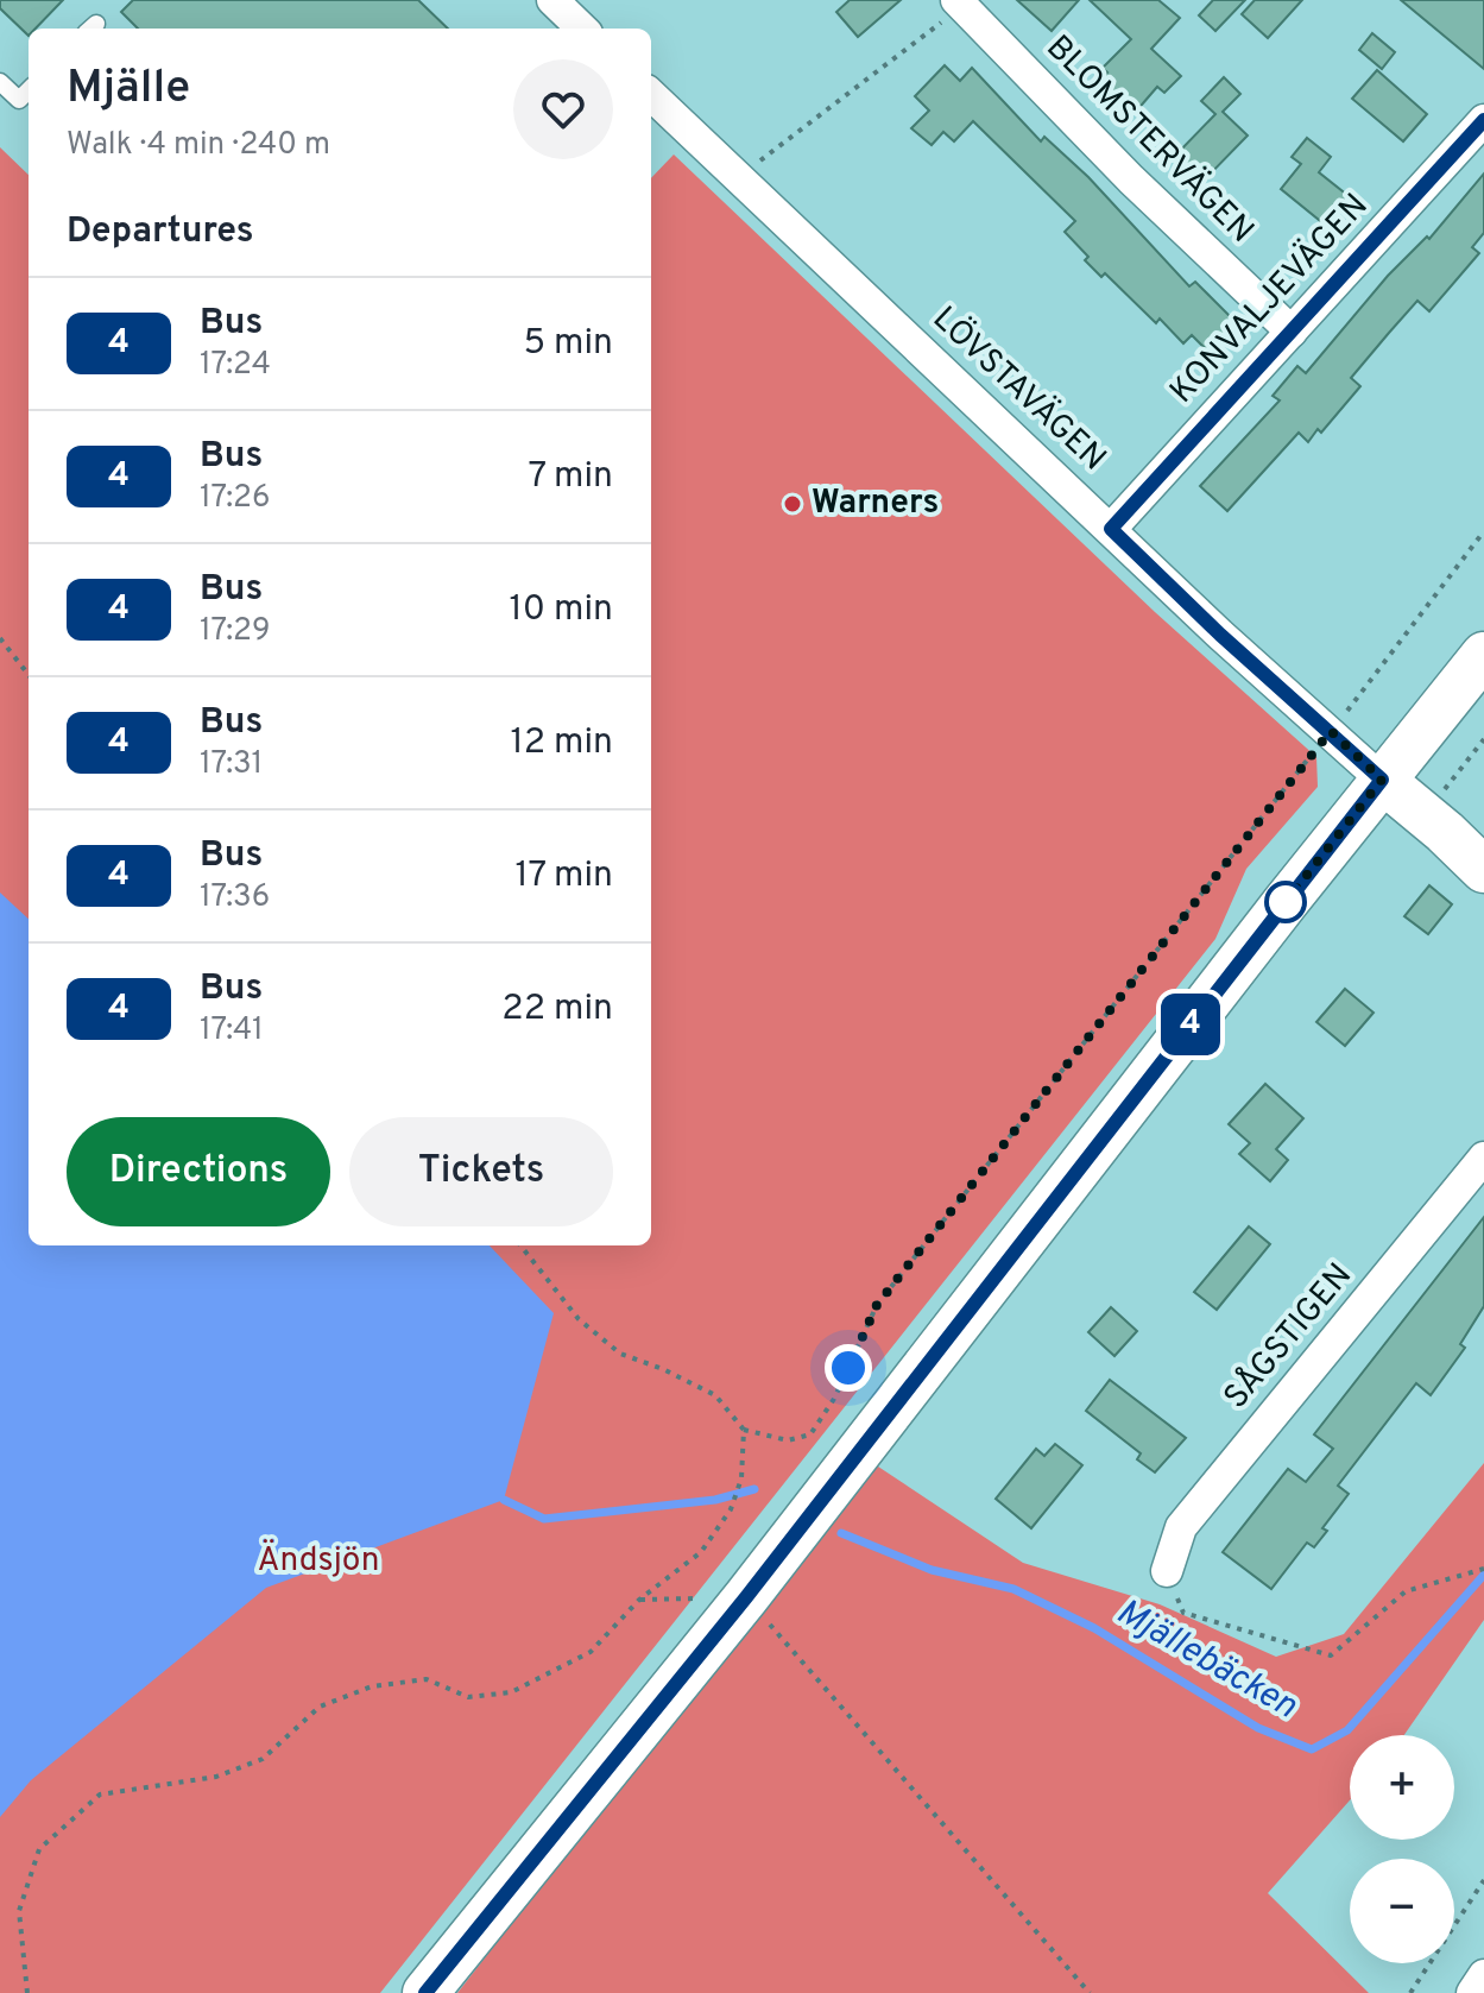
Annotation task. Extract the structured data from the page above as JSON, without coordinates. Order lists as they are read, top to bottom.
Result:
{
  "streets": {
    "street": [
      "BLOMSTERVÄGEN",
      "KONVALJEVÄGEN",
      "LÖVSTAVÄGEN",
      "SÅGSTIGEN"
    ]
  },
  "crossings": [
    ["BLOMSTERVÄGEN", "KONVALJEVÄGEN"],
    ["KONVALJEVÄGEN", "LÖVSTAVÄGEN"]
  ],
  "water": ["Mjällebäcken"],
  "parks": ["Ändsjön"],
  "places": ["Warners"],
  "lines": ["bus line 4"],
  "page": {
    "on_map": "4",
    "heading": [
      ["Mjälle", "Walk · 4 min · 240 m"],
      "Departures"
    ],
    "list": [
      {
        "mark": "4",
        "name": "Bus",
        "note": "17:24",
        "value": "5 min"
      },
      {
        "mark": "4",
        "name": "Bus",
        "note": "17:26",
        "value": "7 min"
      },
      {
        "mark": "4",
        "name": "Bus",
        "note": "17:29",
        "value": "10 min"
      },
      {
        "mark": "4",
        "name": "Bus",
        "note": "17:31",
        "value": "12 min"
      },
      {
        "mark": "4",
        "name": "Bus",
        "note": "17:36",
        "value": "17 min"
      },
      {
        "mark": "4",
        "name": "Bus",
        "note": "17:41",
        "value": "22 min"
      }
    ],
    "buttons": ["Directions", "Tickets"],
    "map_buttons": ["+", "−"]
  }
}
